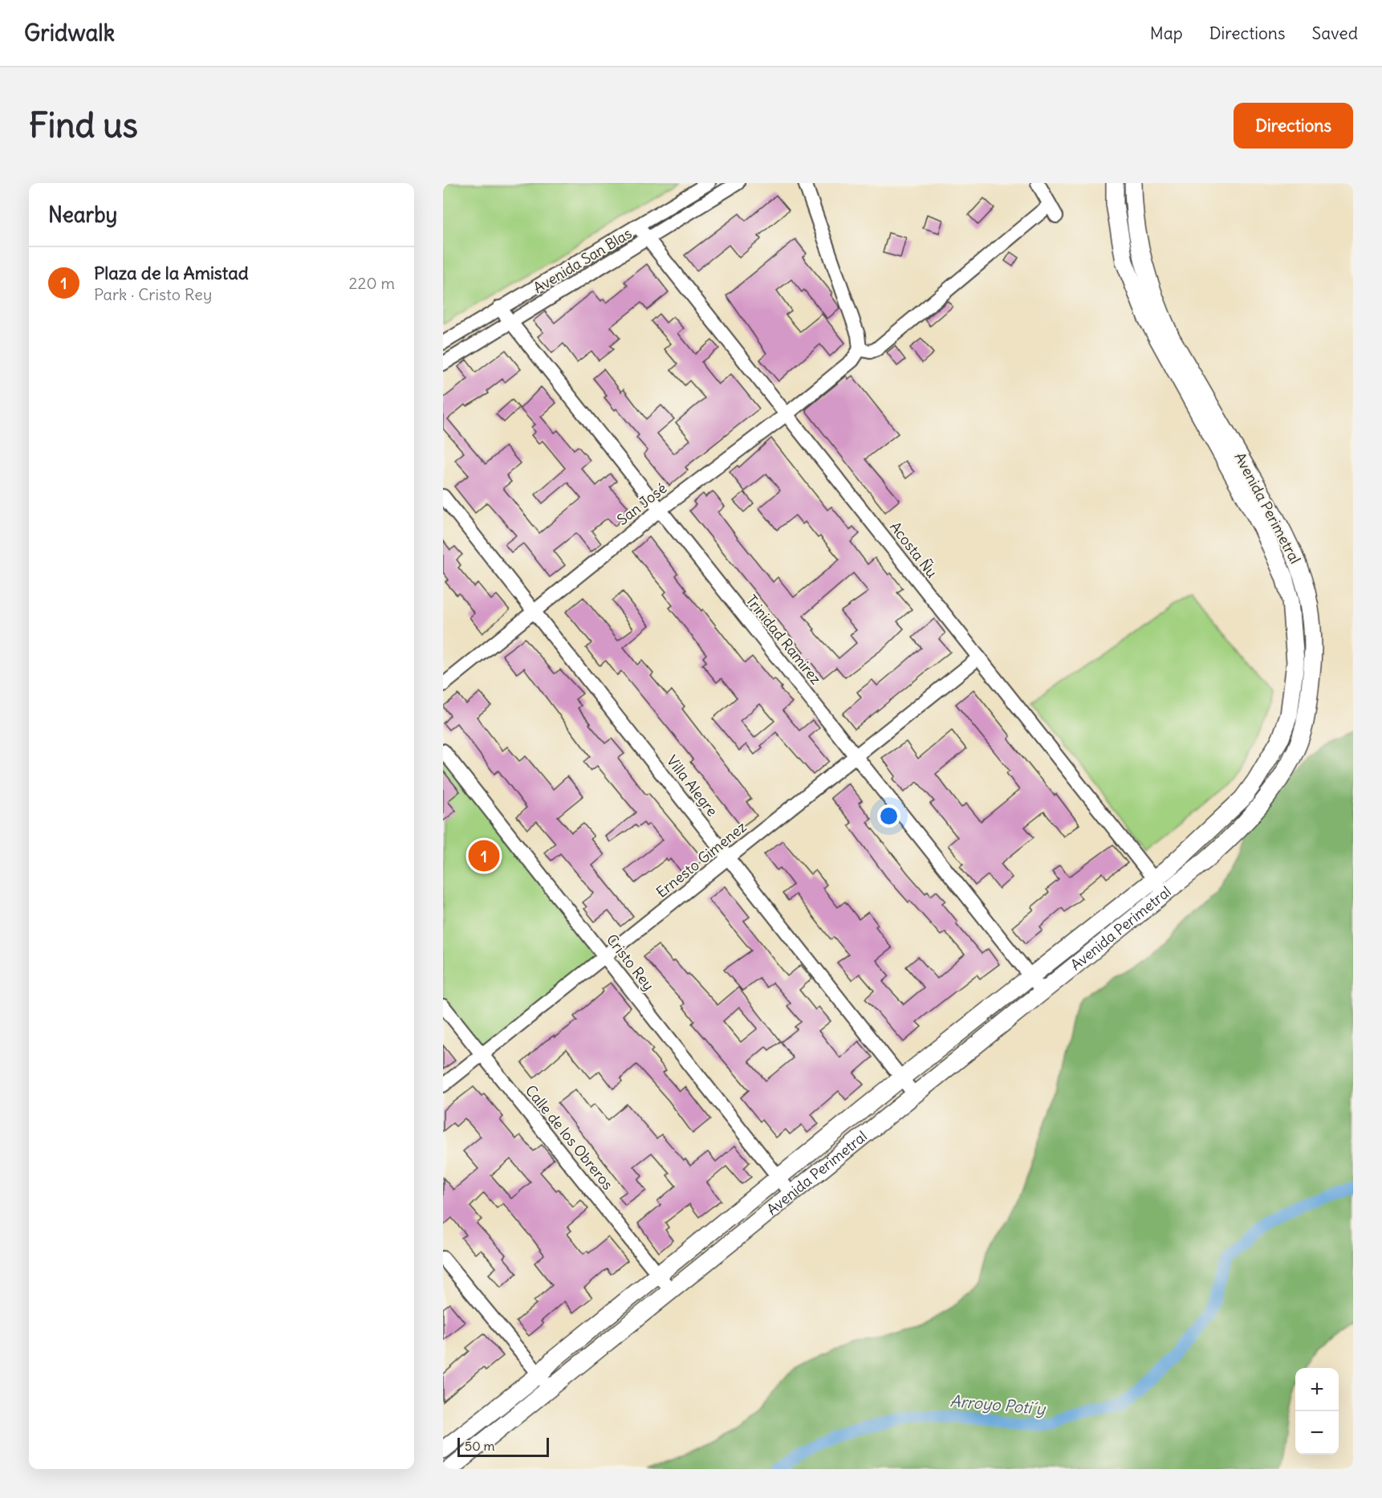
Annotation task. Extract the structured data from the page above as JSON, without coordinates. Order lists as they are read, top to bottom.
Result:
{
  "streets": {
    "main road": ["Avenida Perimetral"],
    "street": [
      "Avenida San Blas",
      "San José",
      "Acosta Ñu",
      "Trinidad Ramirez",
      "Villa Alegre",
      "Ernesto Gimenez",
      "Cristo Rey",
      "Calle de los Obreros"
    ]
  },
  "crossings": [
    ["Avenida San Blas", "Acosta Ñu"],
    ["Avenida San Blas", "Trinidad Ramirez"],
    ["San José", "Acosta Ñu"],
    ["San José", "Trinidad Ramirez"],
    ["San José", "Villa Alegre"],
    ["Avenida Perimetral", "Acosta Ñu"],
    ["Avenida Perimetral", "Trinidad Ramirez"],
    ["Avenida Perimetral", "Villa Alegre"],
    ["Avenida Perimetral", "Cristo Rey"],
    ["Avenida Perimetral", "Calle de los Obreros"],
    ["Acosta Ñu", "Ernesto Gimenez"],
    ["Trinidad Ramirez", "Ernesto Gimenez"],
    ["Villa Alegre", "Ernesto Gimenez"],
    ["Ernesto Gimenez", "Cristo Rey"],
    ["Ernesto Gimenez", "Calle de los Obreros"]
  ],
  "water": ["Arroyo Poti´y"],
  "scale_bar": "50 m",
  "page": {
    "header": "Gridwalk",
    "nav": ["Map", "Directions", "Saved"],
    "buttons": "Directions",
    "title": "Find us",
    "heading": "Nearby",
    "list": [
      {
        "mark": "1",
        "name": "Plaza de la Amistad",
        "note": "Park · Cristo Rey",
        "value": "220 m"
      }
    ],
    "pins": "1",
    "map_buttons": ["+", "−"],
    "scale": "50 m"
  }
}
